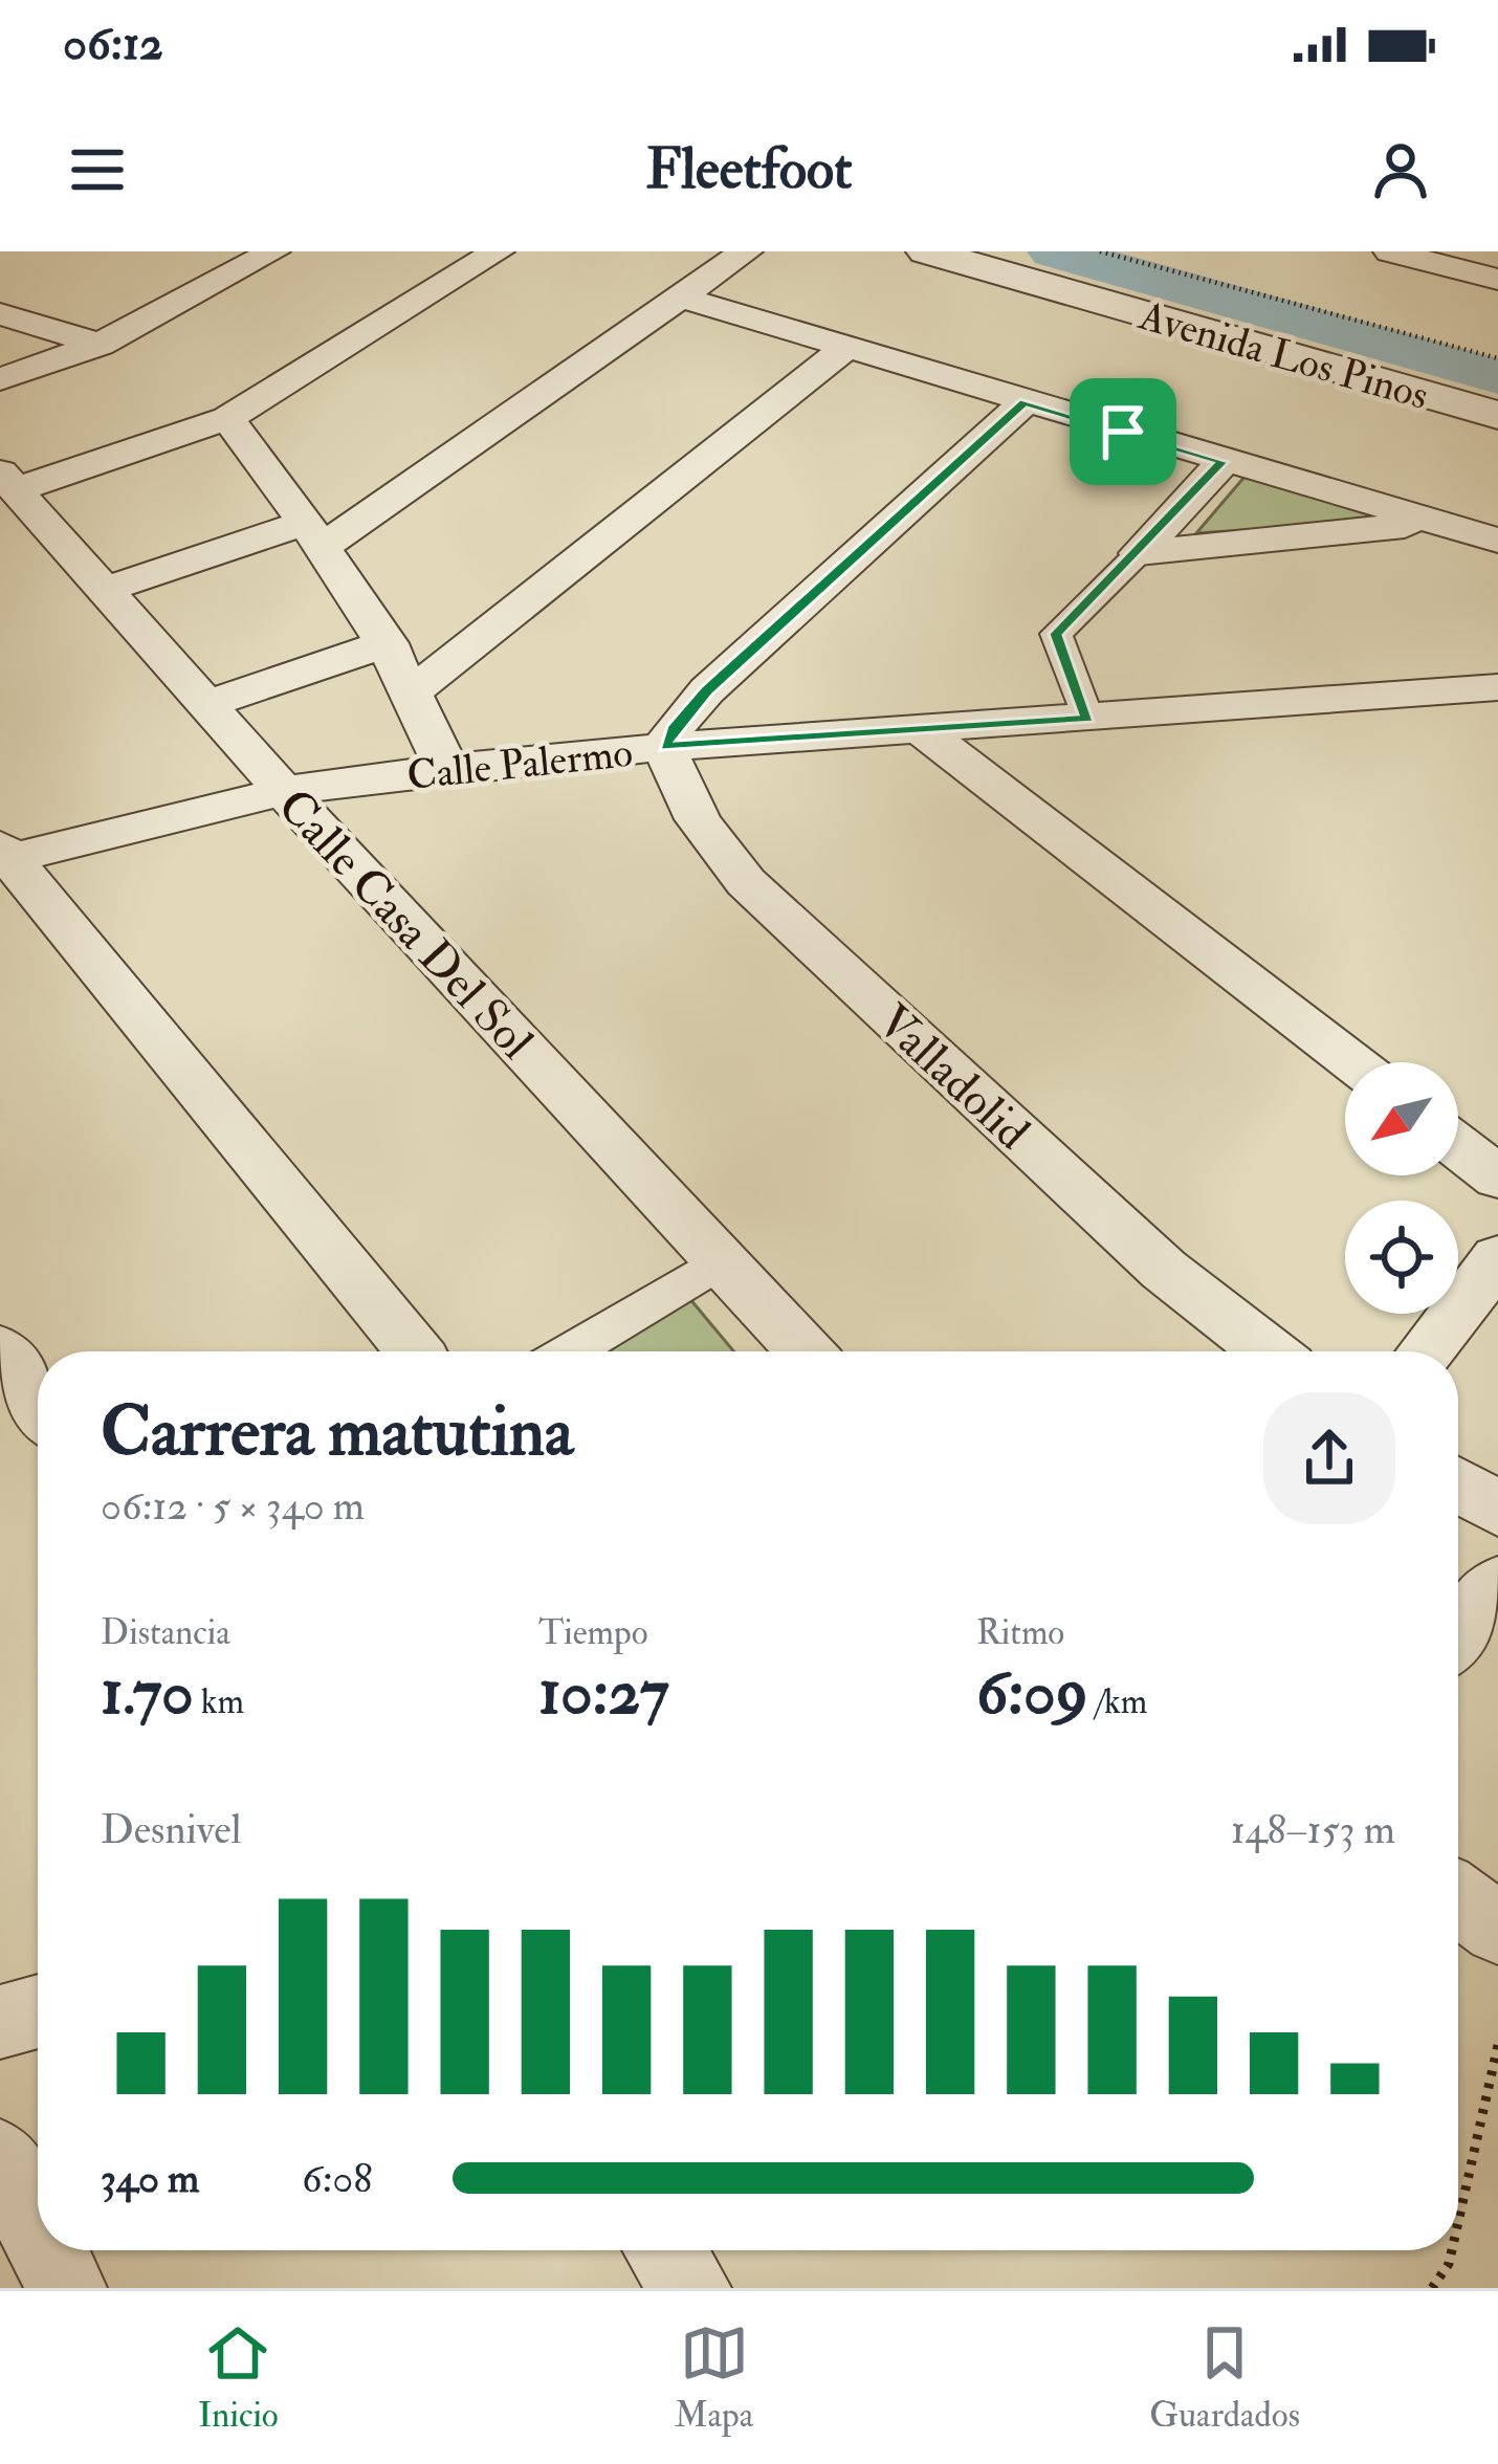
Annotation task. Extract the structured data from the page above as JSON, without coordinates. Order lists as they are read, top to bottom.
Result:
{
  "streets": {
    "street": [
      "Avenida Los Pinos",
      "Calle Palermo",
      "Calle Casa Del Sol",
      "Valladolid"
    ]
  },
  "crossings": [
    ["Calle Palermo", "Calle Casa Del Sol"],
    ["Calle Palermo", "Valladolid"]
  ],
  "north": "bottom left",
  "page": {
    "status": "06:12",
    "header": "Fleetfoot",
    "heading": ["Carrera matutina", "06:12 · 5 × 340 m"],
    "stats": [
      ["Distancia", "1.70 km"],
      ["Tiempo", "10:27"],
      ["Ritmo", "6:09 /km"]
    ],
    "chart": ["Desnivel", "148–153 m"],
    "list": [
      {
        "name": "340 m",
        "note": "6:08"
      }
    ],
    "tabs": ["Inicio", "Mapa", "Guardados"]
  }
}
